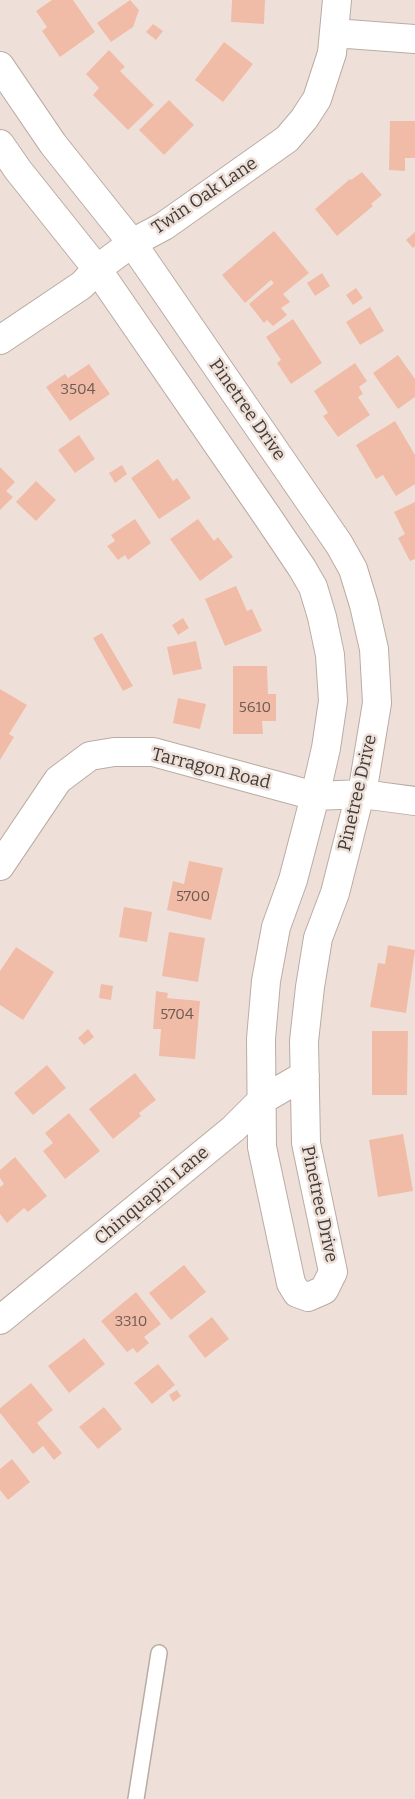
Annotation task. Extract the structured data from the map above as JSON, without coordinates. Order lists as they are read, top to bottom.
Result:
{
  "streets": {
    "street": [
      "Twin Oak Lane",
      "Pinetree Drive",
      "Tarragon Road",
      "Chinquapin Lane"
    ]
  },
  "crossings": [
    ["Twin Oak Lane", "Pinetree Drive"],
    ["Pinetree Drive", "Tarragon Road"],
    ["Pinetree Drive", "Chinquapin Lane"]
  ],
  "house_numbers": [
    "3504",
    "5610",
    "5700",
    "5704",
    "3310"
  ]
}
